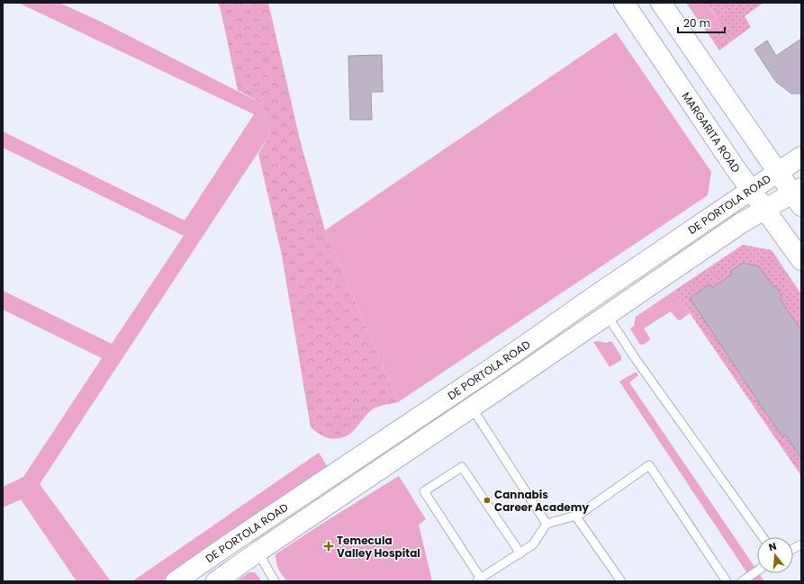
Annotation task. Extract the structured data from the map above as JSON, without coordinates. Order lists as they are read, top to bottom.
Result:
{
  "streets": {
    "main road": ["MARGARITA ROAD", "DE PORTOLA ROAD"]
  },
  "crossings": [
    ["MARGARITA ROAD", "DE PORTOLA ROAD"]
  ],
  "places": {
    "other": ["Cannabis Career Academy"],
    "health": ["Temecula Valley Hospital"]
  },
  "scale_bar": "20 m",
  "north": "top"
}
